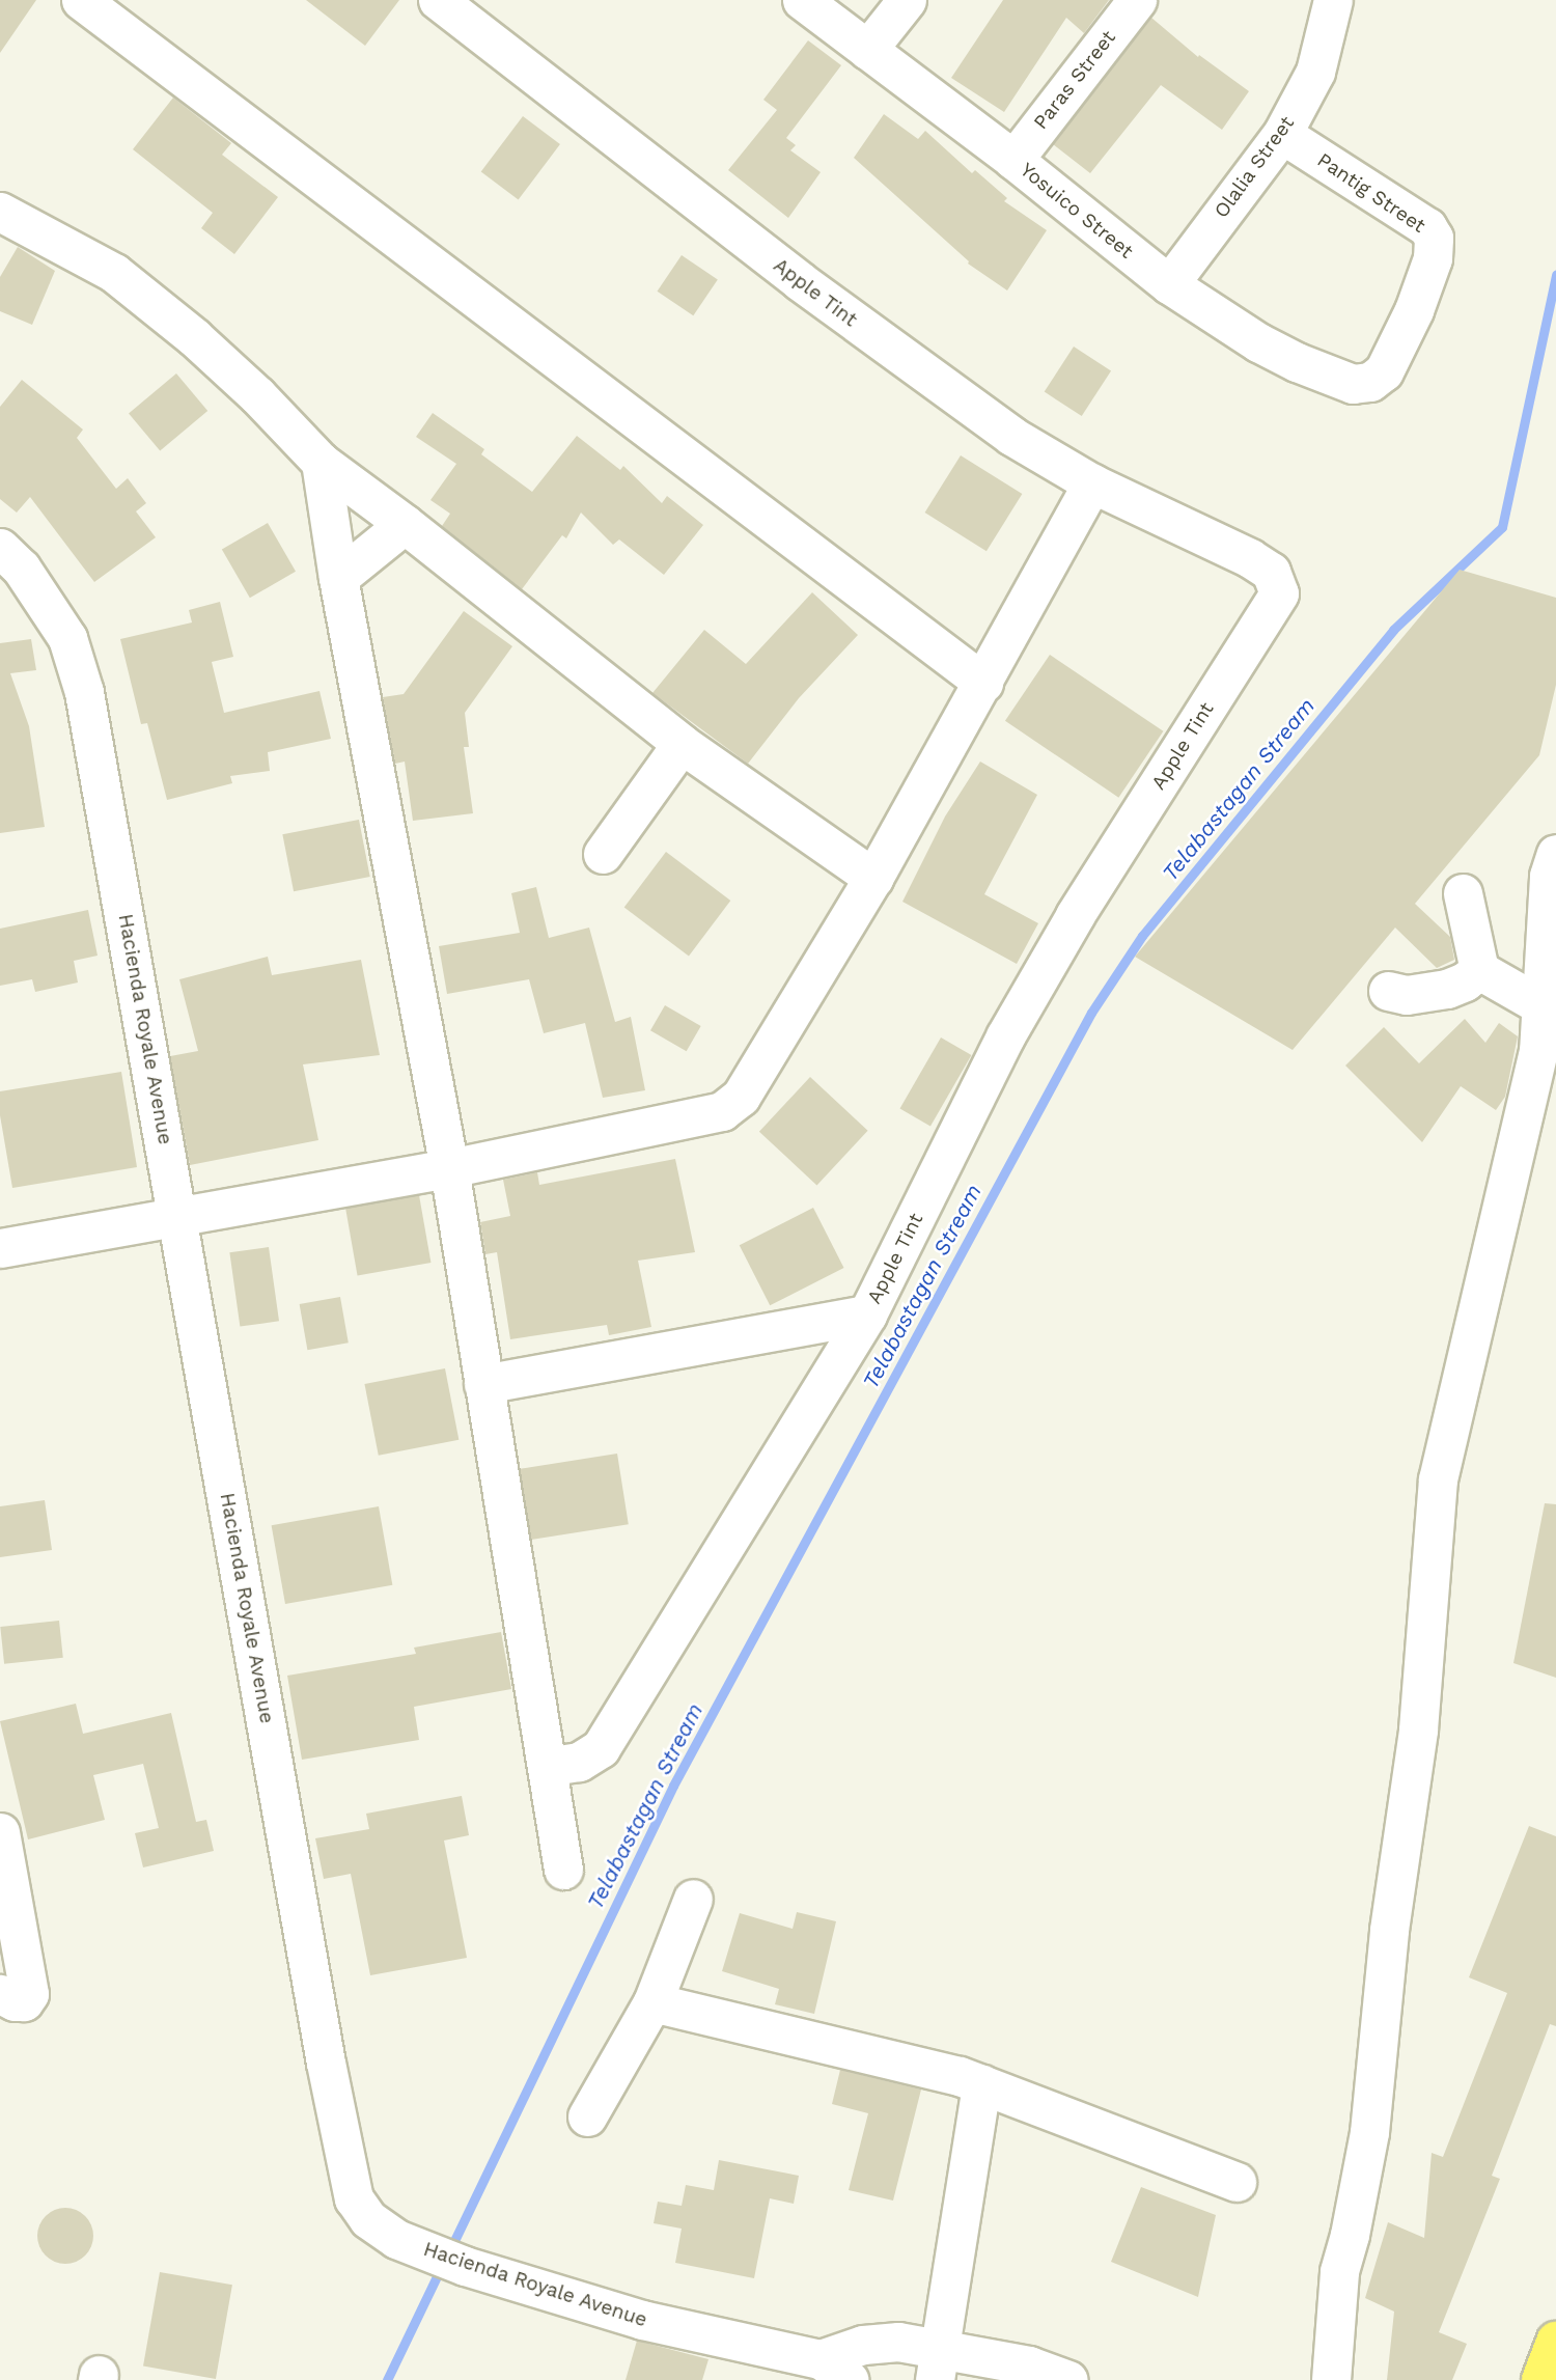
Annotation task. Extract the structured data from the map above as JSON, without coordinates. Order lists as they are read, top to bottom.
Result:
{
  "streets": {
    "street": [
      "Paras Street",
      "Olalia Street",
      "Pantig Street",
      "Yosuico Street",
      "Apple Tint",
      "Hacienda Royale Avenue"
    ]
  },
  "crossings": [
    ["Paras Street", "Yosuico Street"],
    ["Olalia Street", "Pantig Street"],
    ["Olalia Street", "Yosuico Street"],
    ["Pantig Street", "Yosuico Street"]
  ],
  "water": ["Telabastagan Stream"]
}
